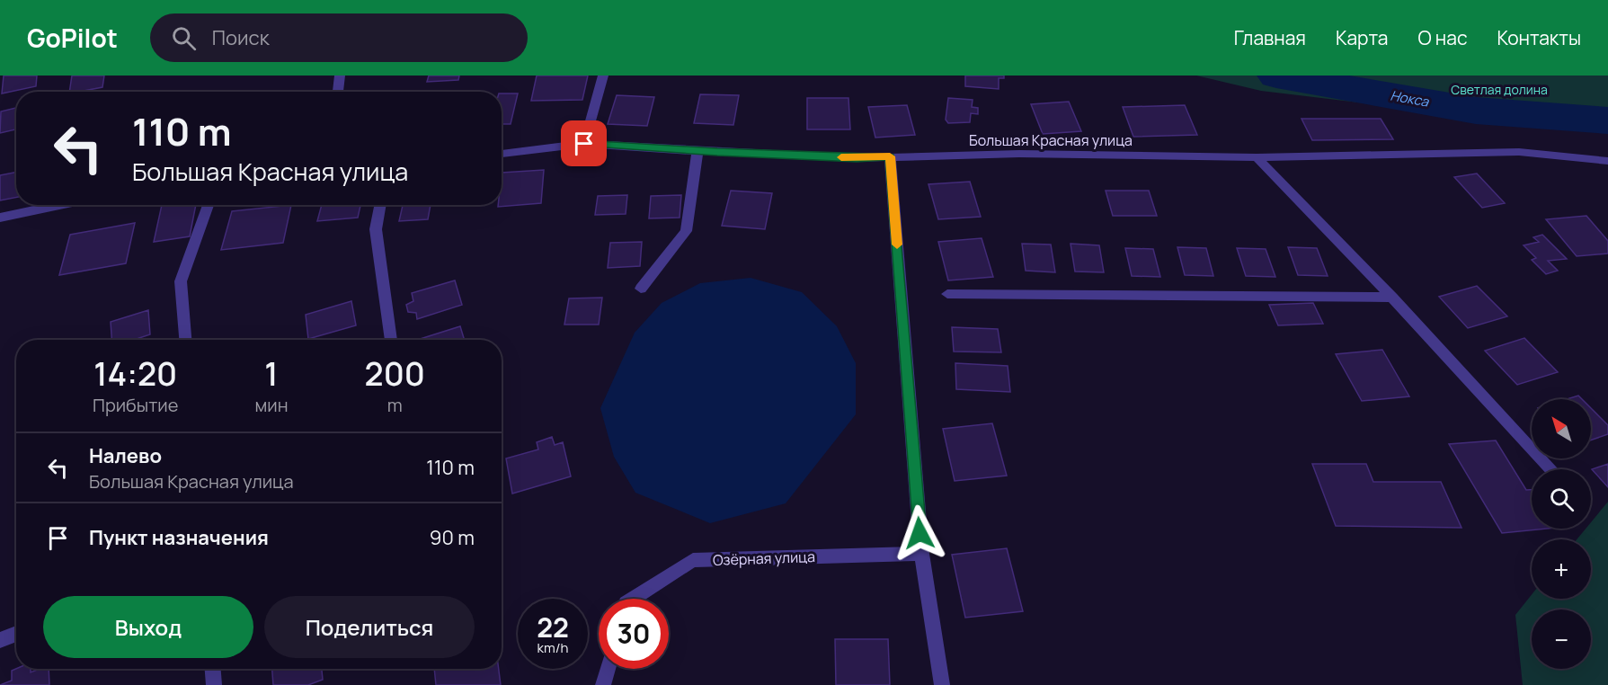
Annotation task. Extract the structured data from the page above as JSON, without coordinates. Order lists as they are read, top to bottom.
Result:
{
  "streets": {
    "street": ["Большая Красная улица", "Озёрная улица"]
  },
  "water": ["Нокса"],
  "parks": ["Светлая долина"],
  "north": "top left",
  "page": {
    "header": "GoPilot",
    "search": "Поиск",
    "nav": [
      "Главная",
      "Карта",
      "О нас",
      "Контакты"
    ],
    "turn": ["110 m", "Большая Красная улица"],
    "eta": [
      "14:20",
      "Прибытие",
      "1",
      "мин",
      "200",
      "m"
    ],
    "map_buttons": ["+", "−"],
    "list": [
      {
        "name": "Налево",
        "note": "Большая Красная улица",
        "value": "110 m"
      },
      {
        "name": "Пункт назначения",
        "value": "90 m"
      }
    ],
    "buttons": ["Выход", "Поделиться"],
    "speed": "22 km/h",
    "limit": "30"
  }
}
